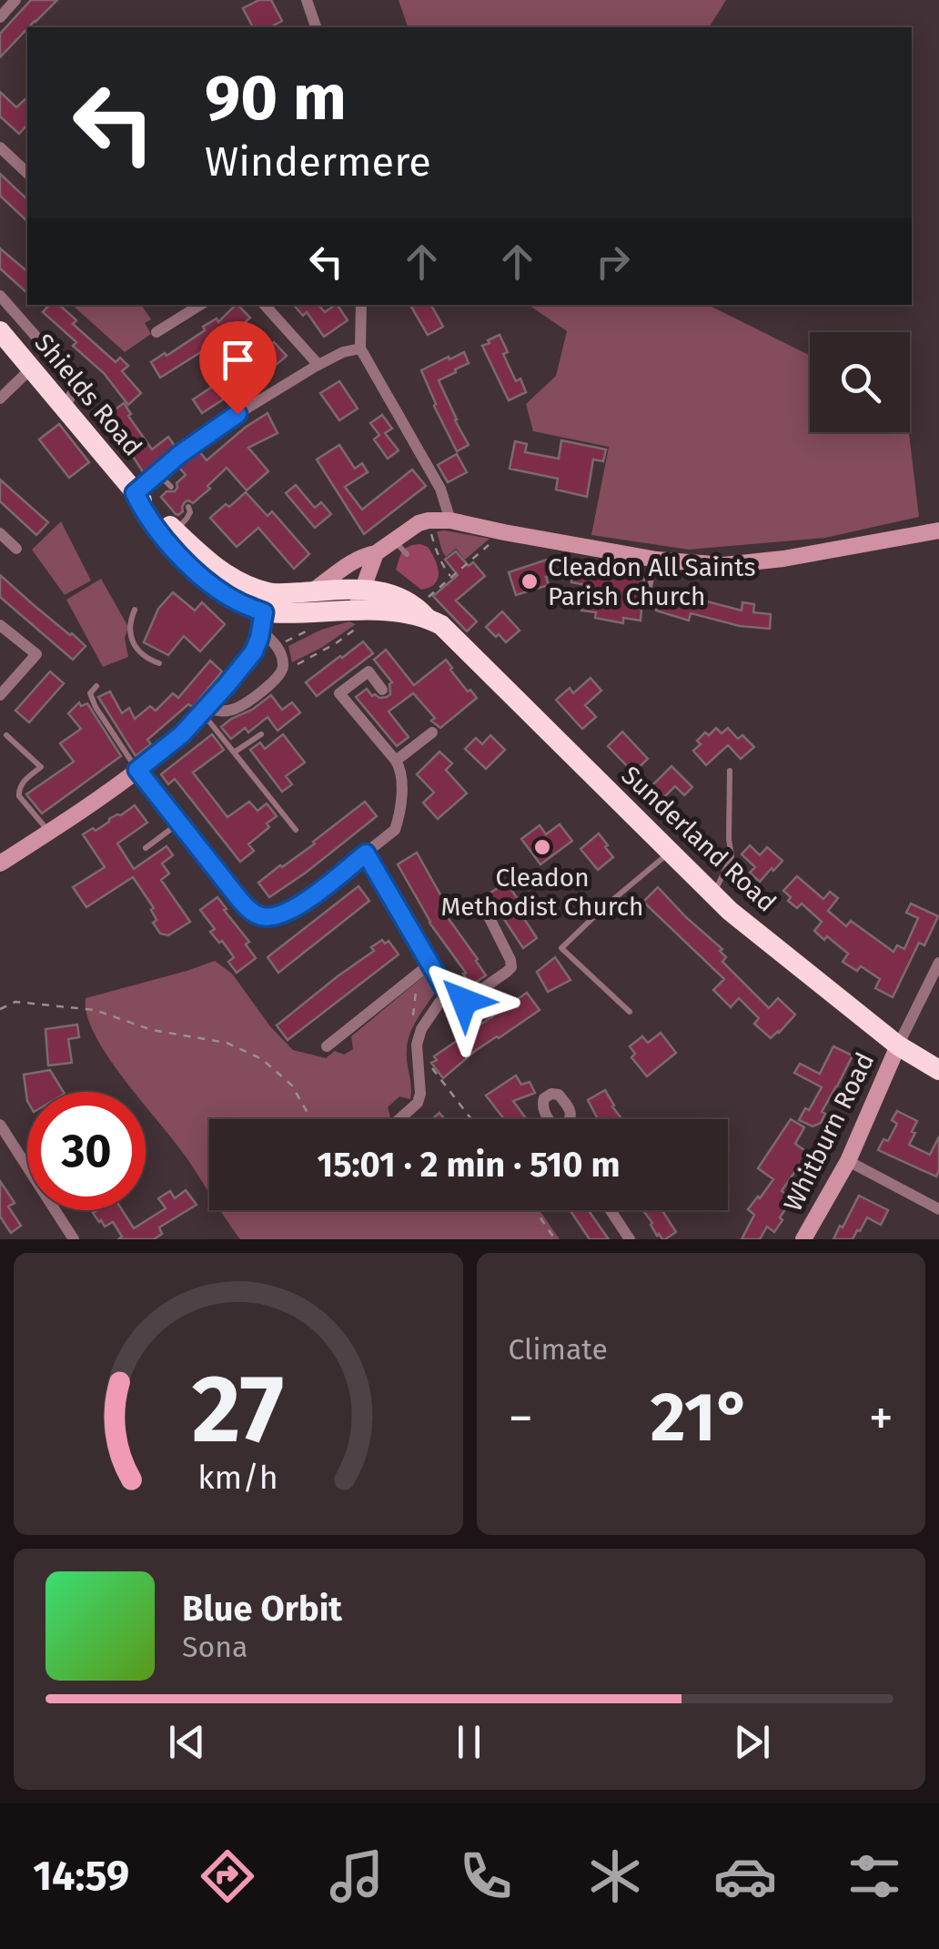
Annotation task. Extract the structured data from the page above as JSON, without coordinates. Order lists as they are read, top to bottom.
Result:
{
  "streets": {
    "highway": ["Shields Road", "Sunderland Road"],
    "street": ["Whitburn Road"]
  },
  "crossings": [
    ["Shields Road", "Sunderland Road"],
    ["Sunderland Road", "Whitburn Road"]
  ],
  "places": ["Cleadon All Saints Parish Church", "Cleadon Methodist Church"],
  "page": {
    "turn": ["90 m", "Windermere"],
    "limit": "30",
    "trip": "15:01 · 2 min · 510 m",
    "tile": "Climate",
    "heat": ["−", "21°", "+"],
    "song": ["Blue Orbit", "Sona"],
    "tabs": "14:59",
    "gauge": ["27", "km/h"]
  }
}
